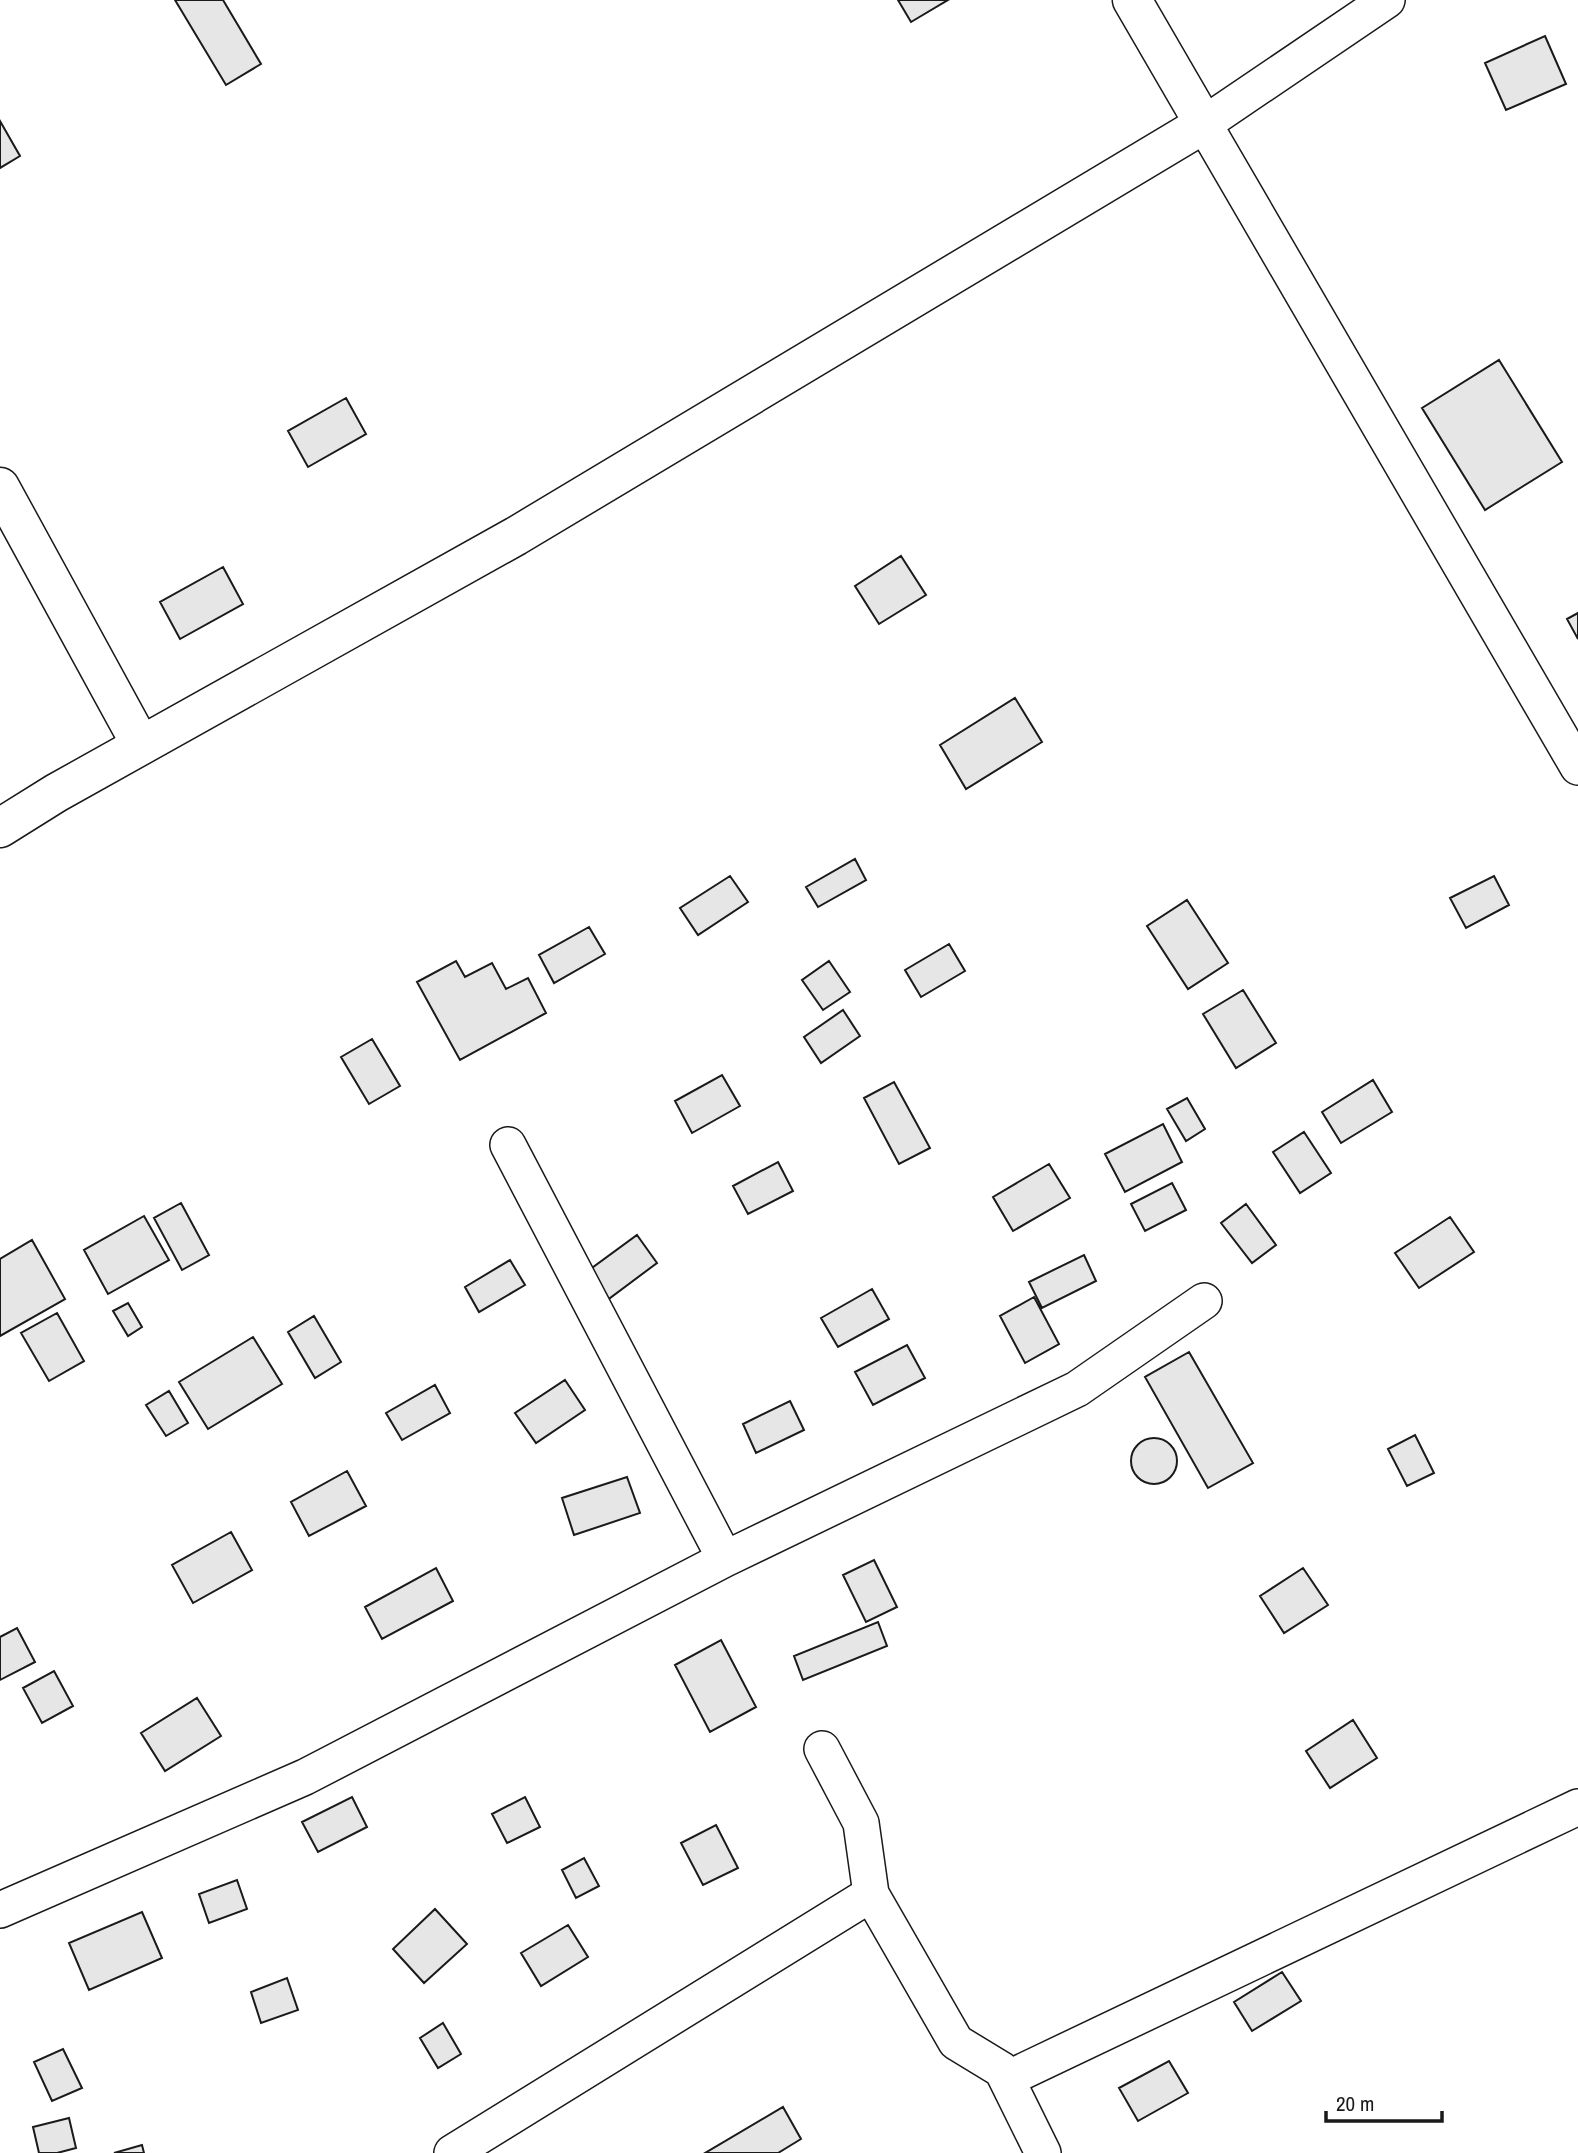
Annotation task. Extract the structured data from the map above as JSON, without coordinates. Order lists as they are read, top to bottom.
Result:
{
  "scale_bar": "20 m"
}
